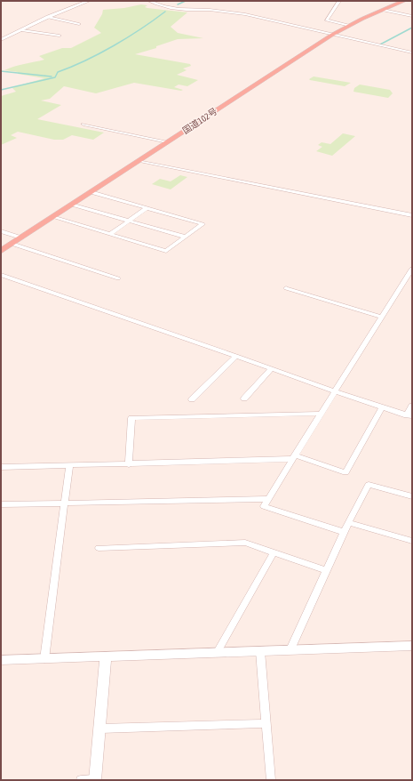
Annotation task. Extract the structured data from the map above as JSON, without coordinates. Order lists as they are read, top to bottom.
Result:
{
  "streets": {
    "highway": ["国道102号"]
  }
}
